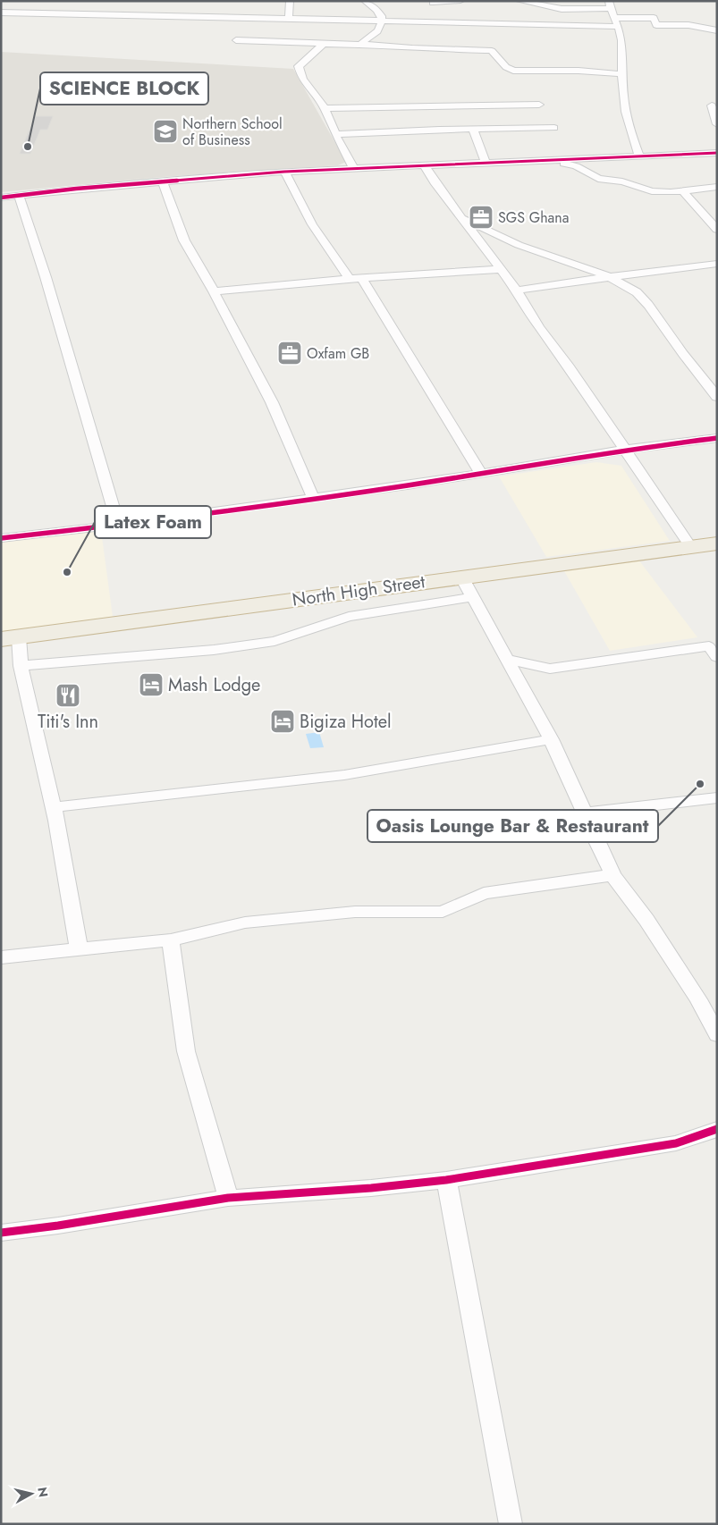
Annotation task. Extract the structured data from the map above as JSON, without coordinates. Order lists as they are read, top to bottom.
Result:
{
  "streets": {
    "highway": ["North High Street"]
  },
  "places": {
    "school or university": ["Northern School of Business"],
    "other": ["SCIENCE BLOCK", "Latex Foam", "Oasis Lounge Bar & Restaurant"],
    "office": ["SGS Ghana", "Oxfam GB"],
    "hotel": ["Mash Lodge", "Bigiza Hotel"],
    "restaurant": ["Titi's Inn"]
  },
  "north": "right"
}
